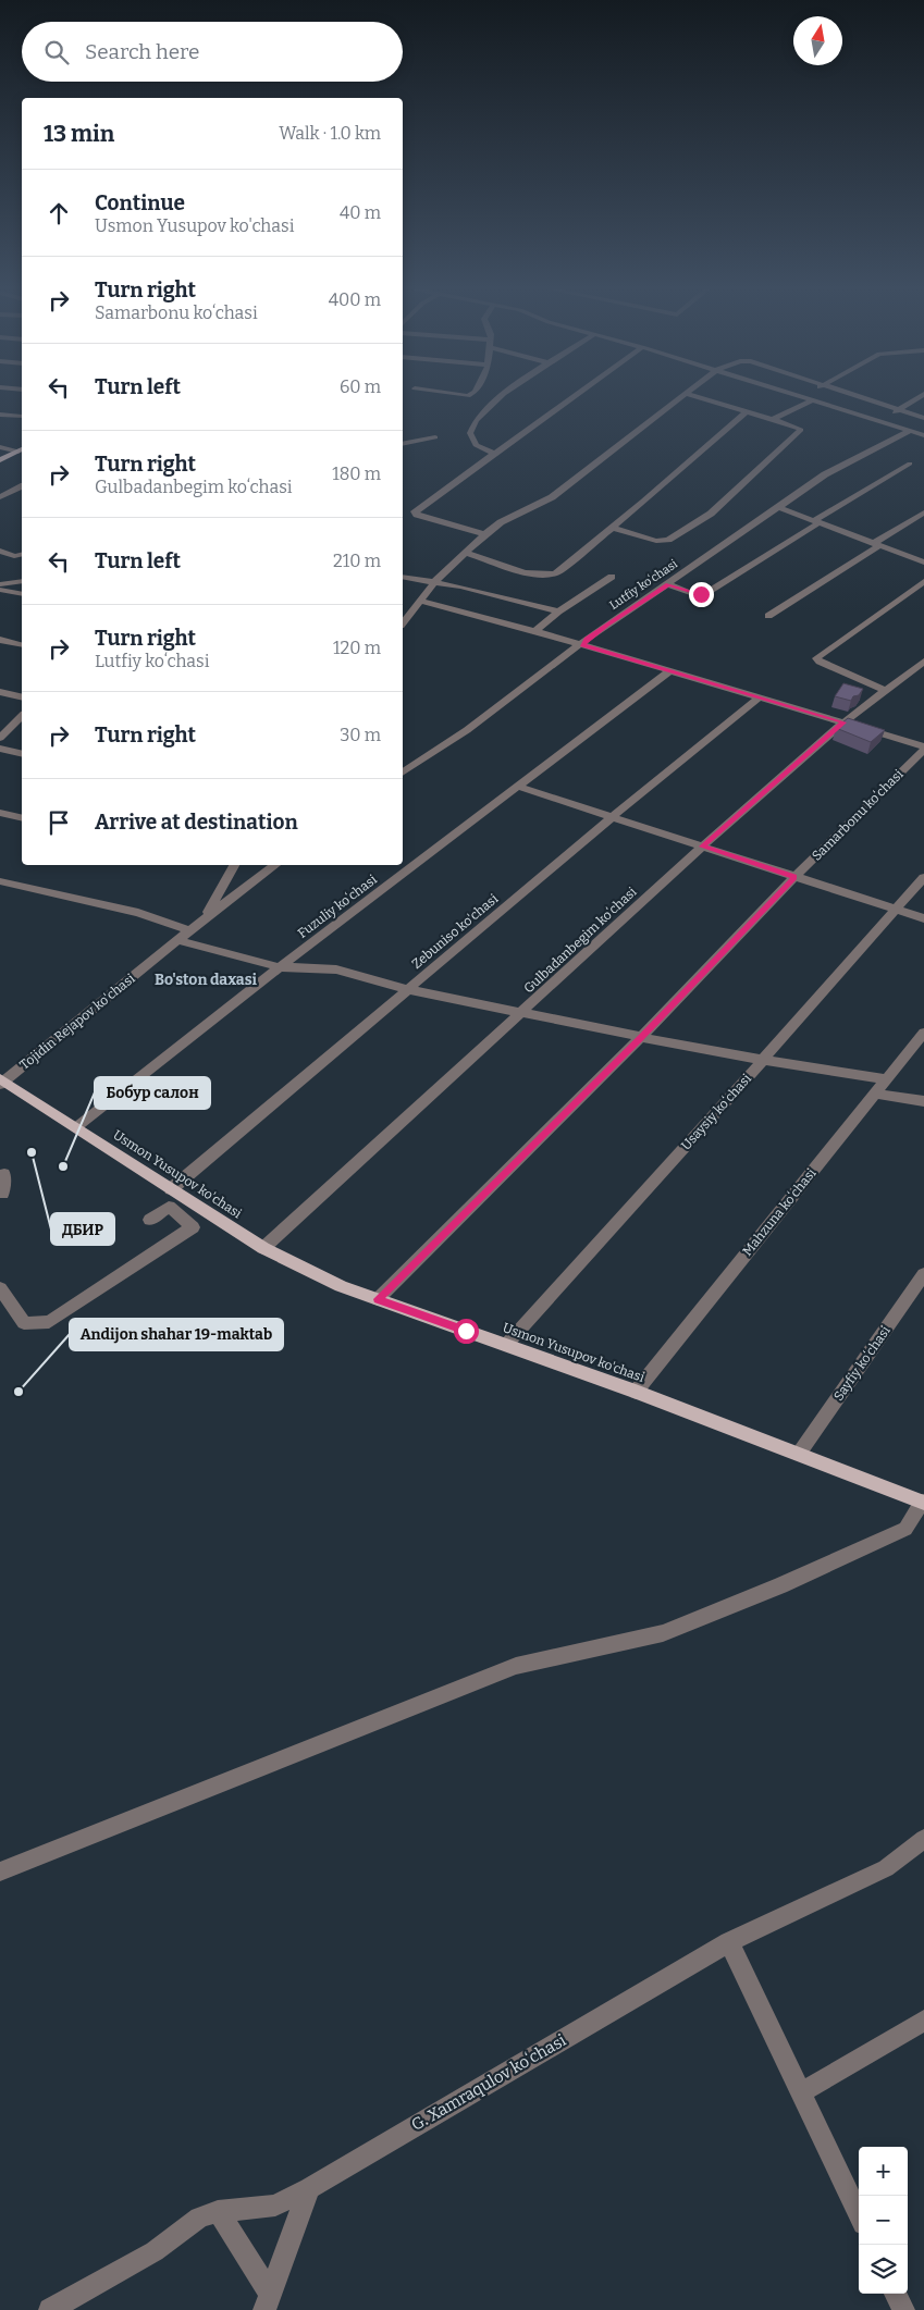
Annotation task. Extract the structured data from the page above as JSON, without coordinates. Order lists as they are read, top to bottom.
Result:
{
  "streets": {
    "main road": ["Usmon Yusupov ko'chasi"],
    "street": [
      "Lutfiy koʻchasi",
      "Samarbonu koʻchasi",
      "Fuzuliy koʻchasi",
      "Zebuniso ko'chasi",
      "Gulbadanbegim koʻchasi",
      "Tojidin Rejapov ko'chasi",
      "Usaysiy koʻchasi",
      "Mahzuna koʻchasi",
      "Sayfiy koʻchasi",
      "G. Xamraqulov koʻchasi"
    ]
  },
  "crossings": [
    ["Samarbonu koʻchasi", "Usmon Yusupov ko'chasi"],
    ["Fuzuliy koʻchasi", "Usmon Yusupov ko'chasi"],
    ["Zebuniso ko'chasi", "Usmon Yusupov ko'chasi"],
    ["Gulbadanbegim koʻchasi", "Usmon Yusupov ko'chasi"],
    ["Tojidin Rejapov ko'chasi", "Usmon Yusupov ko'chasi"],
    ["Usaysiy koʻchasi", "Usmon Yusupov ko'chasi"],
    ["Usmon Yusupov ko'chasi", "Mahzuna koʻchasi"],
    ["Usmon Yusupov ko'chasi", "Sayfiy koʻchasi"]
  ],
  "districts": ["Bo'ston daxasi"],
  "places": ["ДБИР", "Бобур салон", "Andijon shahar 19-maktab"],
  "north": "top",
  "page": {
    "search": "Search here",
    "heading": ["13 min", "Walk · 1.0 km"],
    "list": [
      ["Continue", "Usmon Yusupov ko'chasi", "40 m"],
      ["Turn right", "Samarbonu koʻchasi", "400 m"],
      ["Turn left", "60 m"],
      ["Turn right", "Gulbadanbegim koʻchasi", "180 m"],
      ["Turn left", "210 m"],
      ["Turn right", "Lutfiy koʻchasi", "120 m"],
      ["Turn right", "30 m"],
      "Arrive at destination"
    ],
    "map_buttons": ["+", "−"]
  }
}
